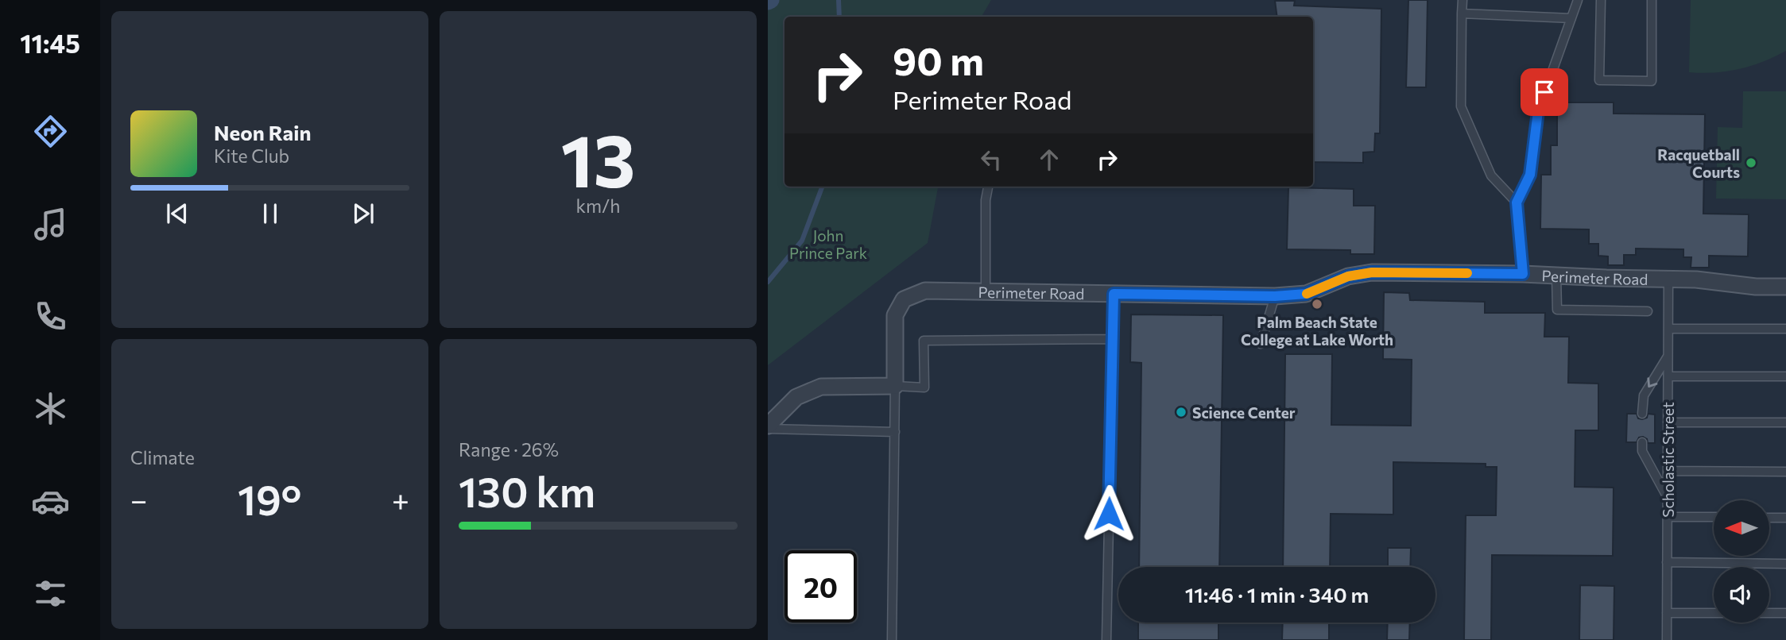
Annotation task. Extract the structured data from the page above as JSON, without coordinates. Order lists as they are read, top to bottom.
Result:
{
  "streets": {
    "street": ["Perimeter Road"],
    "lane": ["Scholastic Street"]
  },
  "crossings": [
    ["Perimeter Road", "Scholastic Street"]
  ],
  "parks": ["John Prince Park"],
  "places": ["Racquetball Courts", "Palm Beach State College at Lake Worth", "Science Center"],
  "north": "left",
  "page": {
    "tabs": "11:45",
    "tile": [
      ["13", "km/h"],
      "Climate",
      ["Range · 26%", "130 km"]
    ],
    "turn": ["90 m", "Perimeter Road"],
    "song": ["Neon Rain", "Kite Club"],
    "heat": ["−", "19°", "+"],
    "limit": "20",
    "trip": "11:46 · 1 min · 340 m"
  }
}
